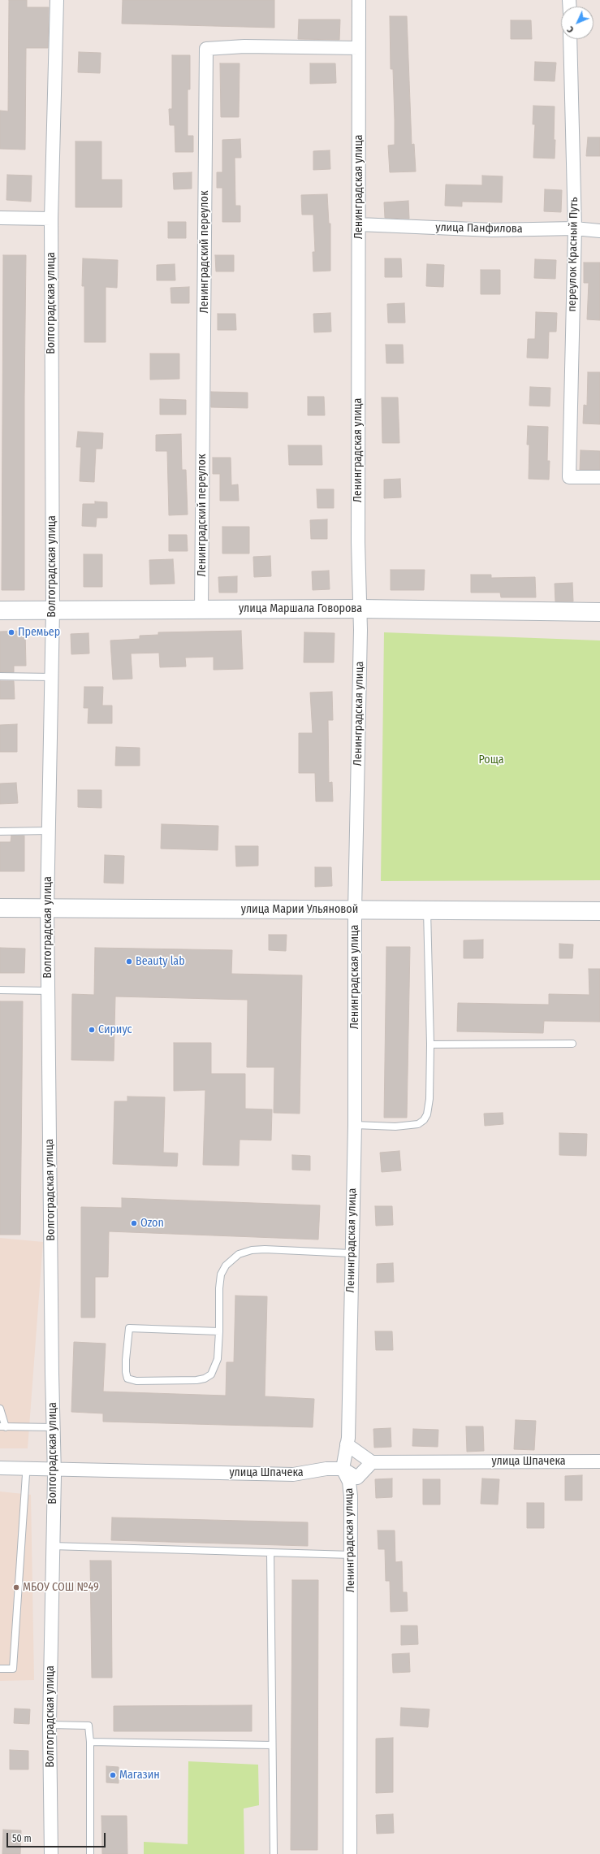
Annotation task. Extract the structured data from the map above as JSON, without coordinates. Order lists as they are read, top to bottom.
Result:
{
  "streets": {
    "street": [
      "Ленинградская улица",
      "улица Панфилова",
      "Ленинградский переулок",
      "переулок Красный Путь",
      "Волгоградская улица",
      "улица Маршала Говорова",
      "улица Марии Ульяновой",
      "улица Шпачека"
    ]
  },
  "crossings": [
    ["Ленинградская улица", "улица Панфилова"],
    ["Ленинградская улица", "Ленинградский переулок"],
    ["Ленинградская улица", "улица Маршала Говорова"],
    ["Ленинградская улица", "улица Марии Ульяновой"],
    ["Ленинградская улица", "улица Шпачека"],
    ["улица Панфилова", "переулок Красный Путь"],
    ["Ленинградский переулок", "улица Маршала Говорова"],
    ["Волгоградская улица", "улица Маршала Говорова"],
    ["Волгоградская улица", "улица Марии Ульяновой"],
    ["Волгоградская улица", "улица Шпачека"]
  ],
  "parks": ["Роща"],
  "places": [
    "Премьер",
    "Beauty lab",
    "Сириус",
    "Ozon",
    "МБОУ СОШ №49",
    "Магазин"
  ],
  "scale_bar": "50 m",
  "north": "bottom left"
}
